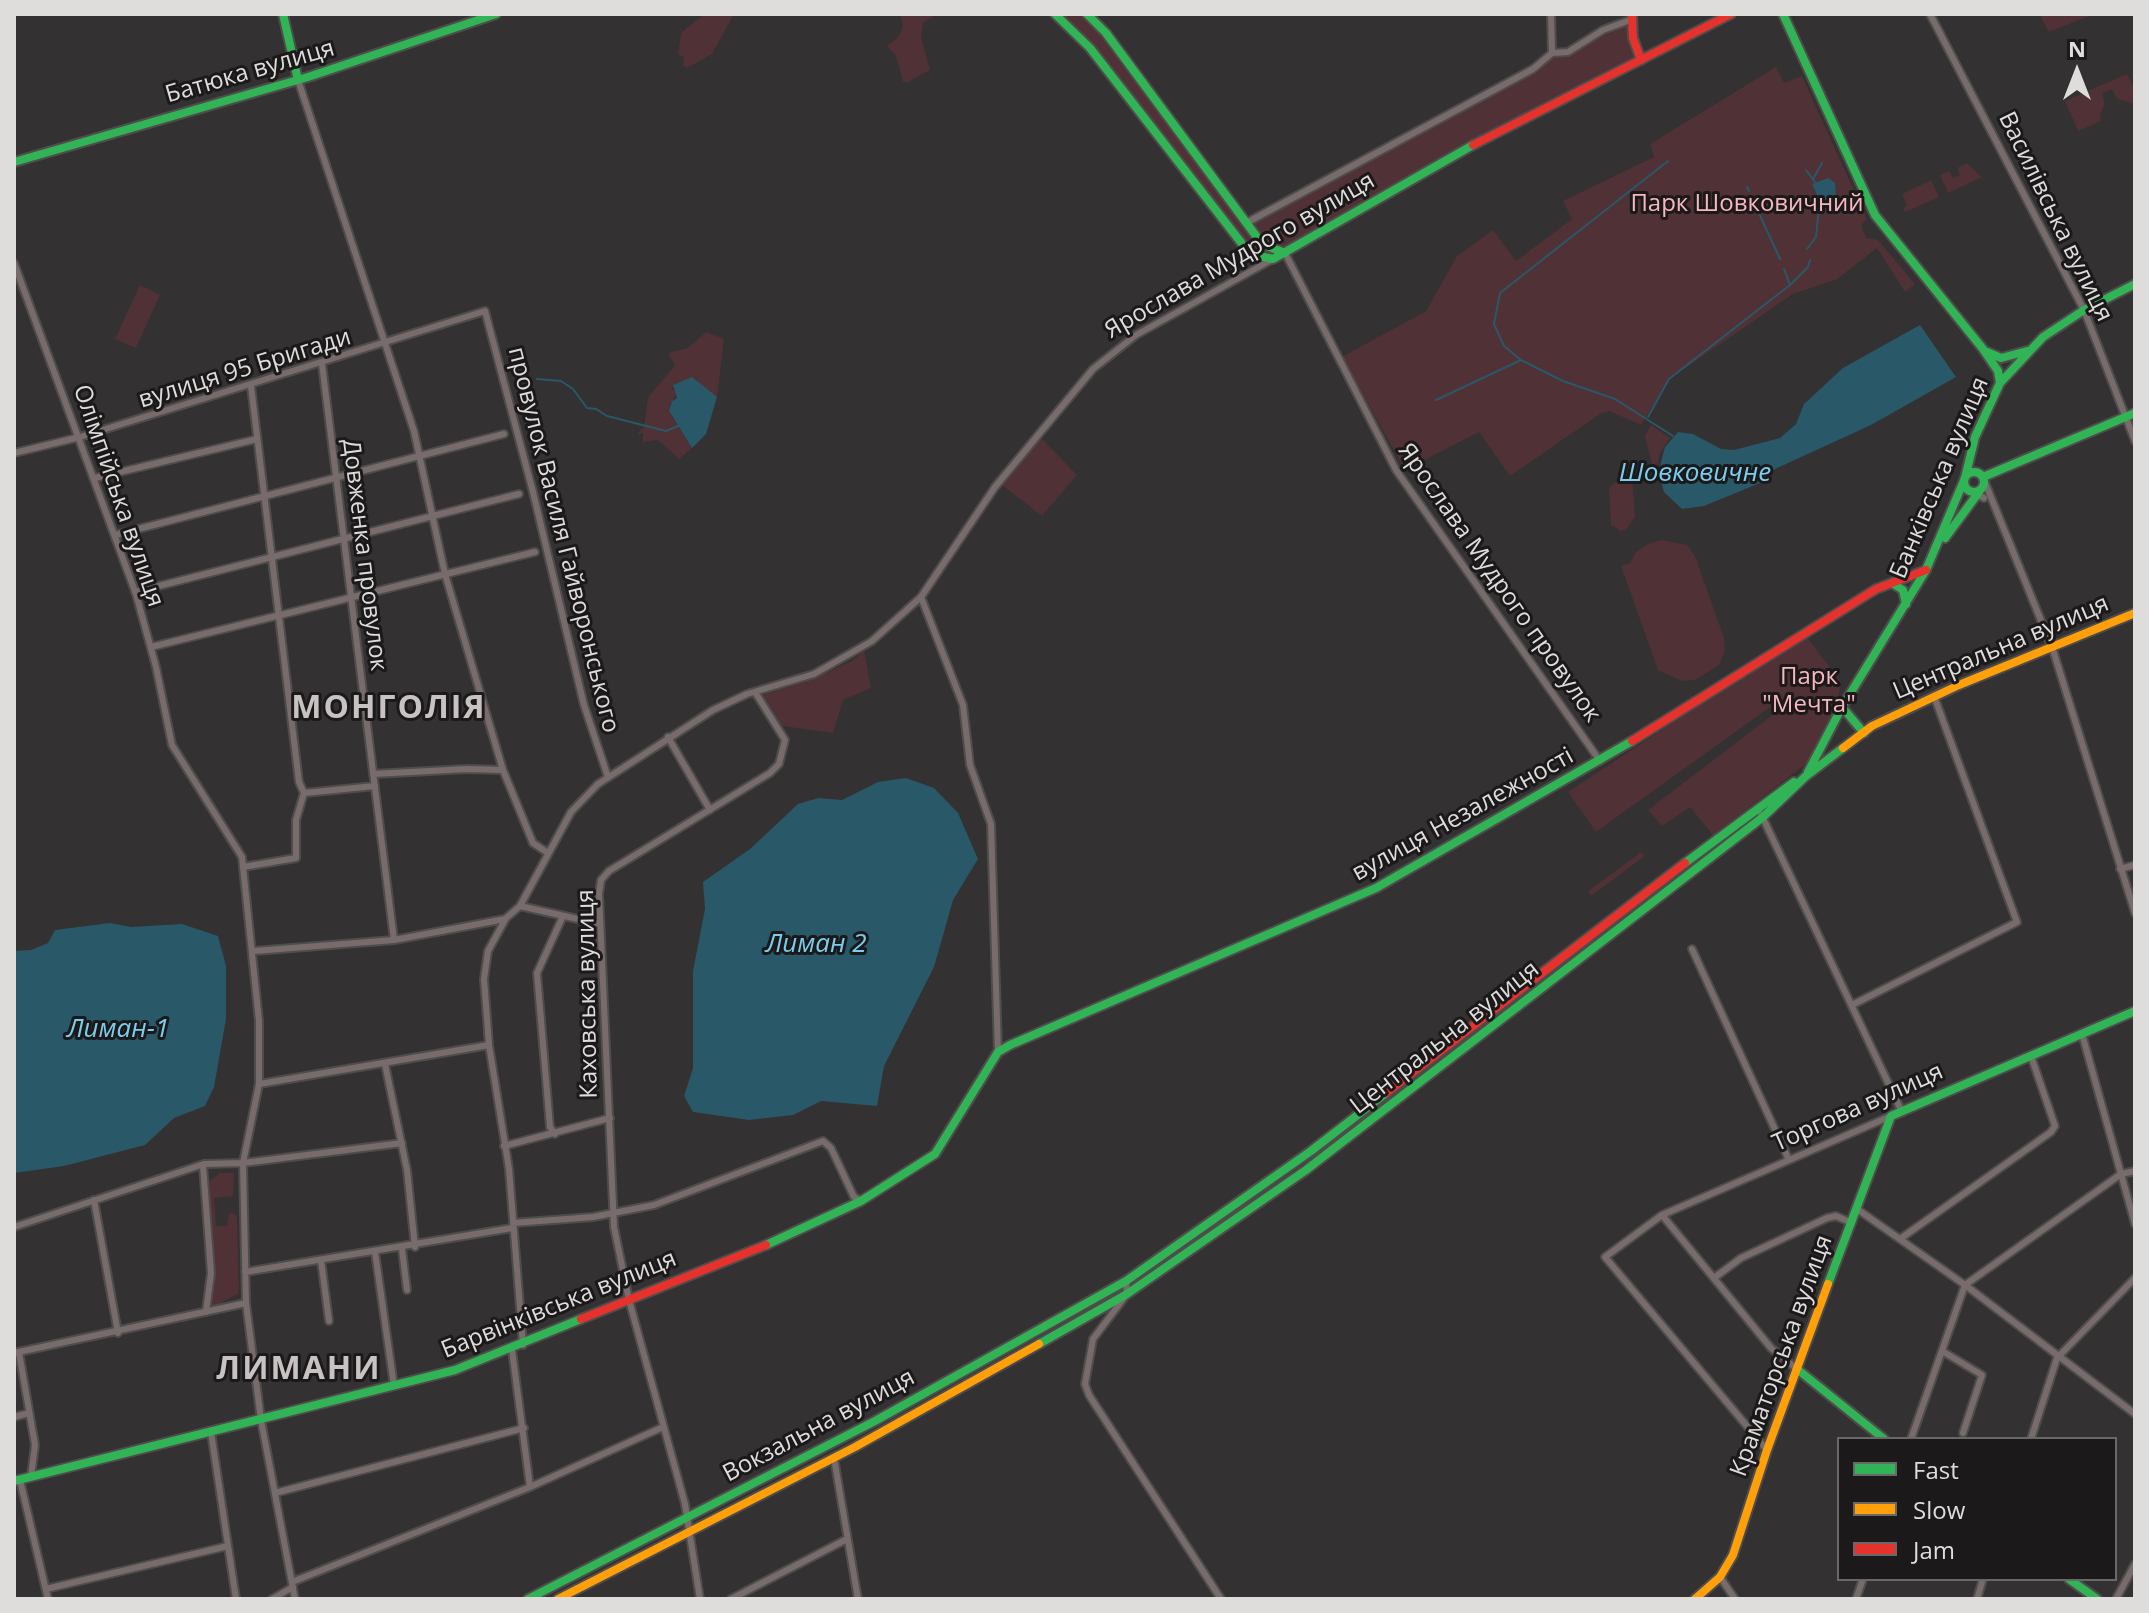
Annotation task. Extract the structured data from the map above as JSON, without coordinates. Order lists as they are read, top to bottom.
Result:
{
  "streets": {
    "street": [
      "Батюка вулиця",
      "Василівська вулиця",
      "Ярослава Мудрого вулиця",
      "вулиця 95 Бригади",
      "Банківська вулиця",
      "Олімпійська вулиця",
      "провулок Василя Гайворонського",
      "Довженка провулок",
      "Ярослава Мудрого провулок",
      "Центральна вулиця",
      "вулиця Незалежності",
      "Каховська вулиця",
      "Торгова вулиця",
      "Барвінківська вулиця",
      "Краматорська вулиця",
      "Вокзальна вулиця"
    ]
  },
  "crossings": [
    ["Василівська вулиця", "Банківська вулиця"],
    ["Ярослава Мудрого вулиця", "провулок Василя Гайворонського"],
    ["Ярослава Мудрого вулиця", "Ярослава Мудрого провулок"],
    ["Ярослава Мудрого вулиця", "Каховська вулиця"],
    ["вулиця 95 Бригади", "Олімпійська вулиця"],
    ["вулиця 95 Бригади", "провулок Василя Гайворонського"],
    ["вулиця 95 Бригади", "Довженка провулок"],
    ["Банківська вулиця", "Центральна вулиця"],
    ["Банківська вулиця", "вулиця Незалежності"],
    ["Олімпійська вулиця", "Барвінківська вулиця"],
    ["Ярослава Мудрого провулок", "вулиця Незалежності"],
    ["Центральна вулиця", "Вокзальна вулиця"],
    ["вулиця Незалежності", "Барвінківська вулиця"],
    ["Каховська вулиця", "Барвінківська вулиця"],
    ["Каховська вулиця", "Вокзальна вулиця"],
    ["Торгова вулиця", "Краматорська вулиця"]
  ],
  "districts": ["МОНГОЛІЯ", "ЛИМАНИ"],
  "water": ["Шовковичне", "Лиман 2", "Лиман-1"],
  "parks": ["Парк Шовковичний", "Парк \"Мечта\""],
  "legend": ["Fast", "Slow", "Jam"],
  "north": "top"
}
